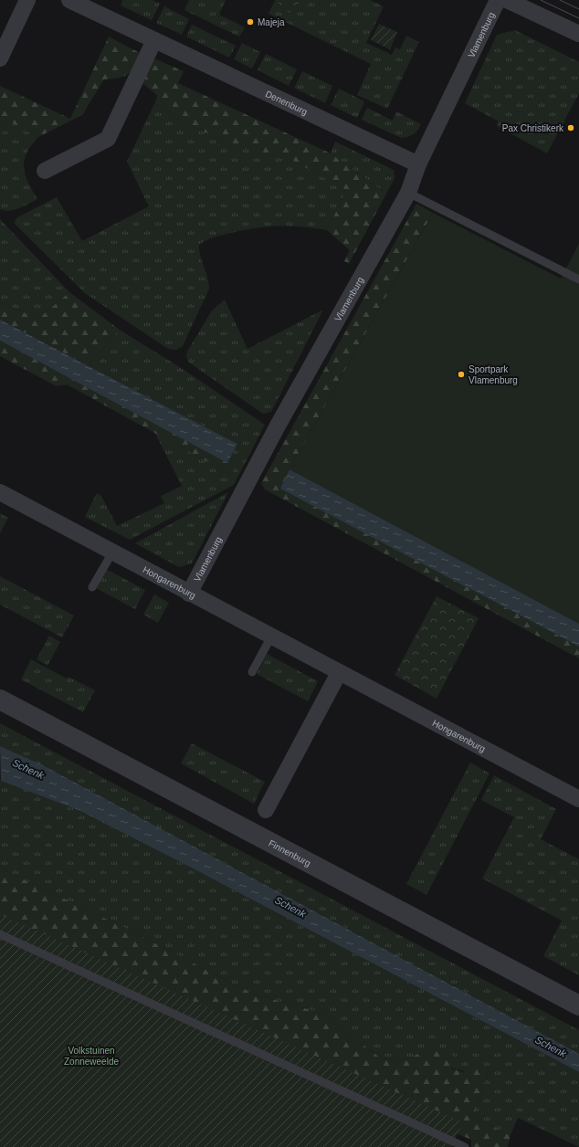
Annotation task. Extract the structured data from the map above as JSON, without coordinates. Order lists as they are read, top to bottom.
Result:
{
  "streets": {
    "street": [
      "Vlamenburg",
      "Denenburg",
      "Hongarenburg",
      "Finnenburg"
    ]
  },
  "crossings": [
    ["Vlamenburg", "Denenburg"],
    ["Vlamenburg", "Hongarenburg"]
  ],
  "water": ["Schenk"],
  "parks": ["Volkstuinen Zonneweelde"],
  "places": ["Majeja", "Pax Christikerk", "Sportpark Vlamenburg"]
}
